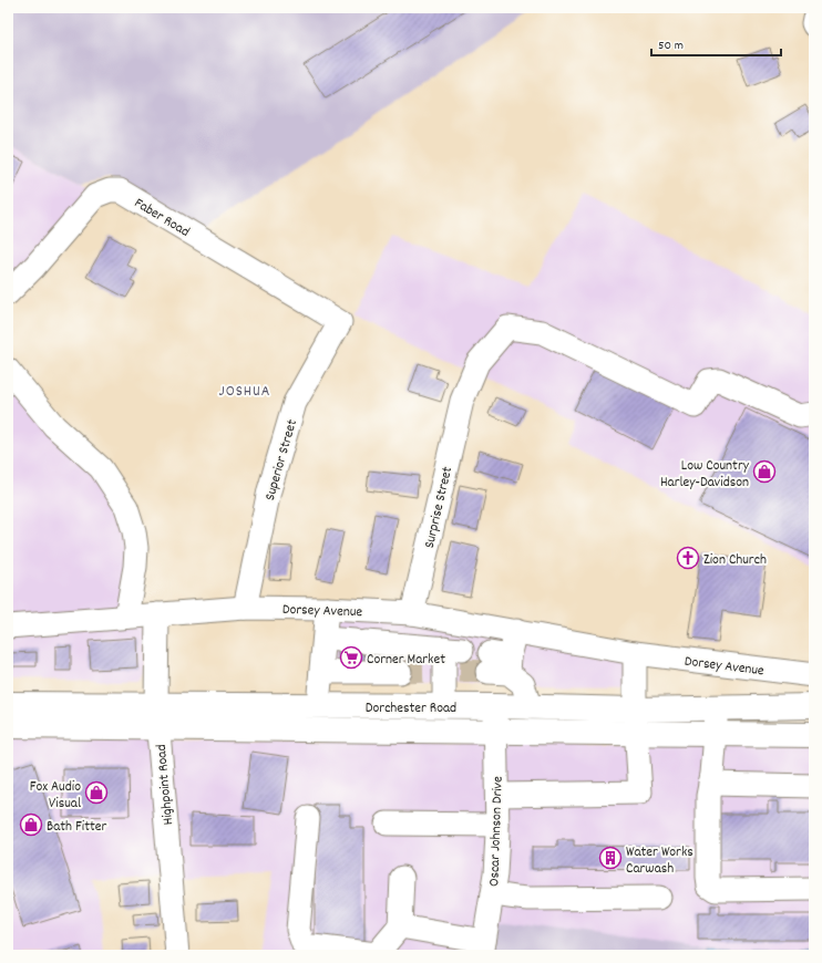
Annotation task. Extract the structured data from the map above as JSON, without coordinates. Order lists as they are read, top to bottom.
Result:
{
  "streets": {
    "main road": ["Dorchester Road"],
    "street": [
      "Faber Road",
      "Superior Street",
      "Surprise Street",
      "Dorsey Avenue",
      "Highpoint Road",
      "Oscar Johnson Drive"
    ]
  },
  "crossings": [
    ["Faber Road", "Superior Street"],
    ["Superior Street", "Dorsey Avenue"],
    ["Surprise Street", "Dorsey Avenue"],
    ["Dorsey Avenue", "Highpoint Road"],
    ["Dorchester Road", "Highpoint Road"],
    ["Dorchester Road", "Oscar Johnson Drive"]
  ],
  "districts": ["JOSHUA"],
  "places": {
    "shop": ["Low Country Harley-Davidson", "Fox Audio Visual", "Bath Fitter"],
    "church": ["Zion Church"],
    "supermarket": ["Corner Market"],
    "building": ["Water Works Carwash"]
  },
  "scale_bar": "50 m"
}
